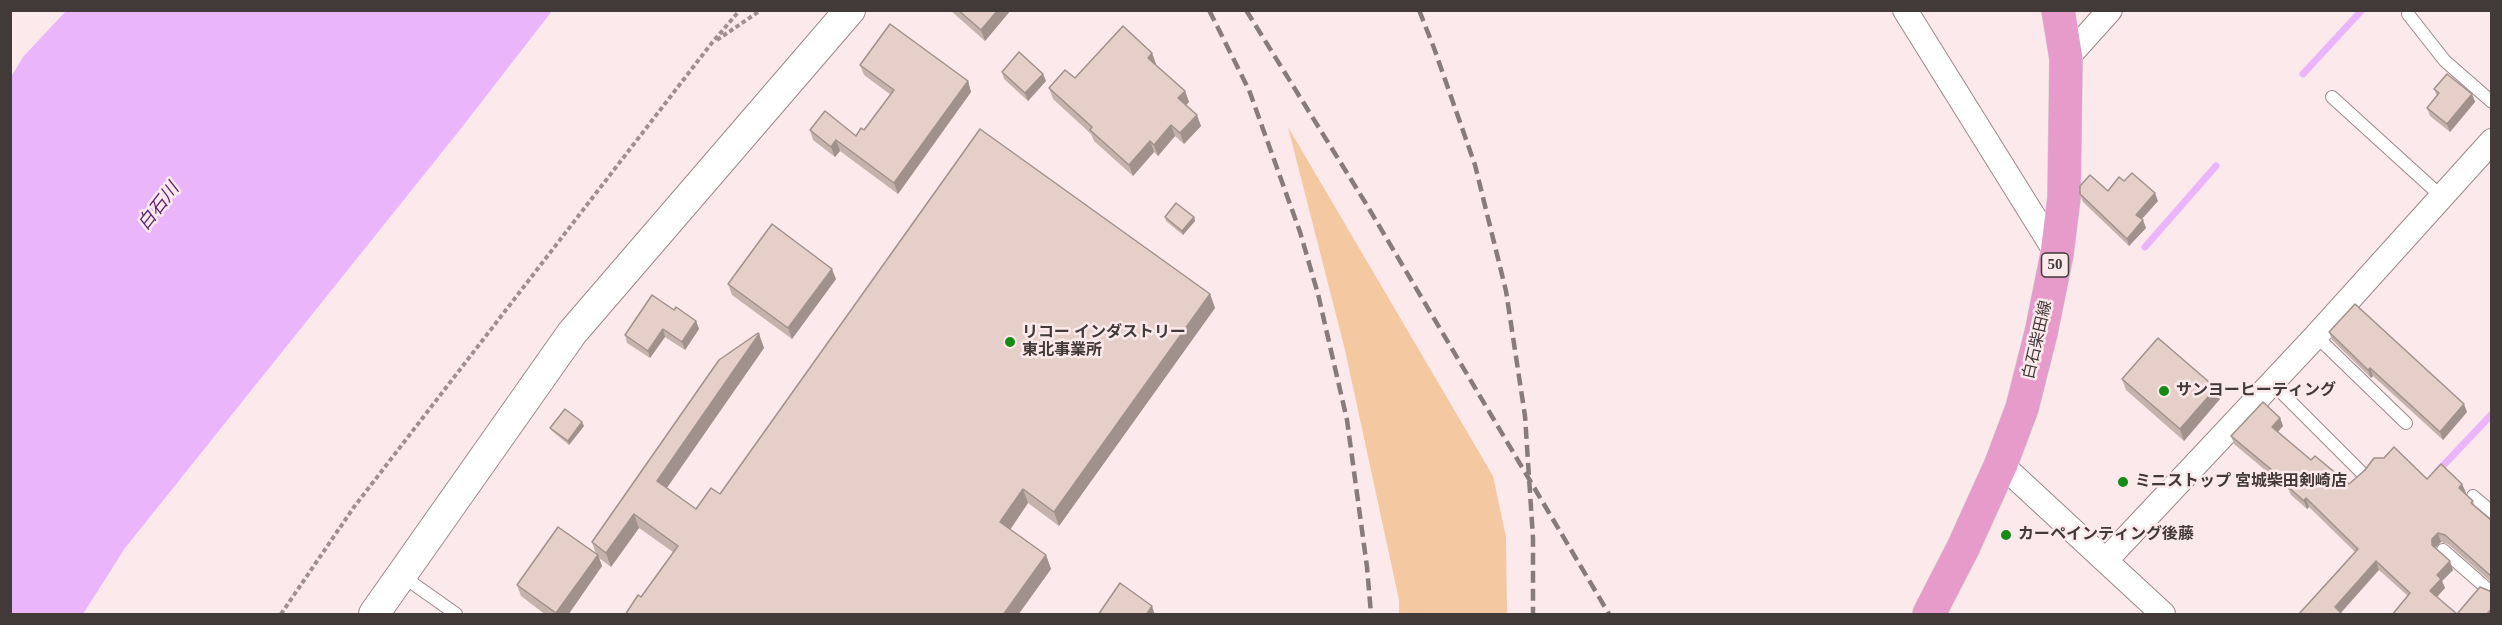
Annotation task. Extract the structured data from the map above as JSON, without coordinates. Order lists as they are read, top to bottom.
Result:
{
  "streets": {
    "main road": ["50", "白石柴田線"]
  },
  "water": ["白石川"],
  "places": [
    "リコー インダストリー 東北事業所",
    "サンヨーヒーティング",
    "ミニストップ 宮城柴田剣崎店",
    "カーペインティング後藤"
  ]
}
